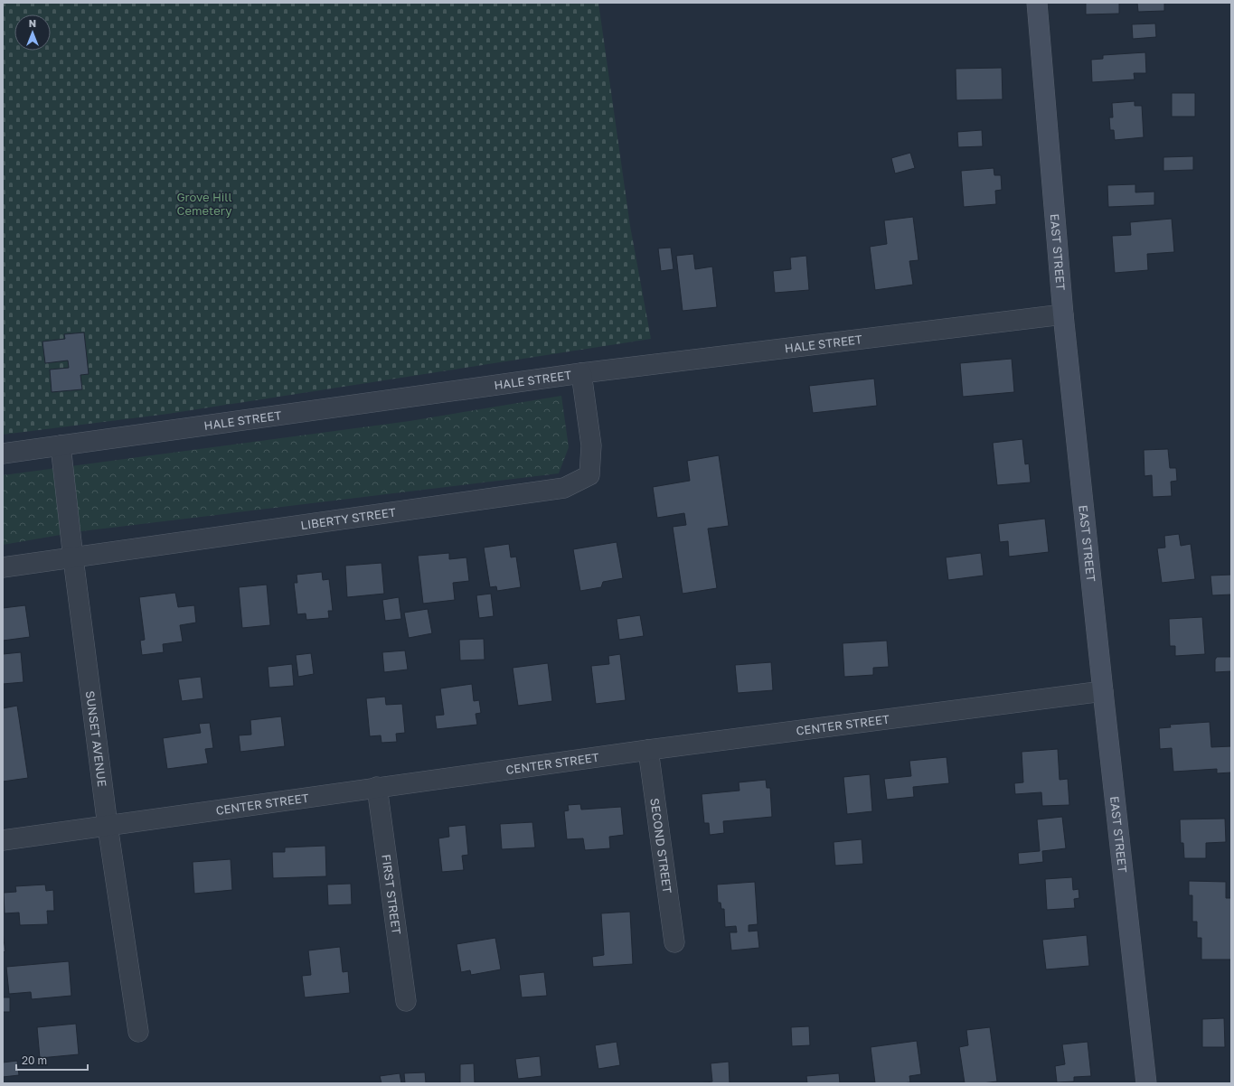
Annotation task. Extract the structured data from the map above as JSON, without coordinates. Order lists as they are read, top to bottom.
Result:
{
  "streets": {
    "street": [
      "EAST STREET",
      "HALE STREET",
      "LIBERTY STREET",
      "CENTER STREET",
      "SUNSET AVENUE",
      "SECOND STREET",
      "FIRST STREET"
    ]
  },
  "crossings": [
    ["EAST STREET", "HALE STREET"],
    ["EAST STREET", "CENTER STREET"],
    ["HALE STREET", "LIBERTY STREET"],
    ["HALE STREET", "SUNSET AVENUE"],
    ["LIBERTY STREET", "SUNSET AVENUE"],
    ["CENTER STREET", "SUNSET AVENUE"],
    ["CENTER STREET", "SECOND STREET"],
    ["CENTER STREET", "FIRST STREET"]
  ],
  "parks": ["Grove Hill Cemetery"],
  "scale_bar": "20 m",
  "north": "top"
}
